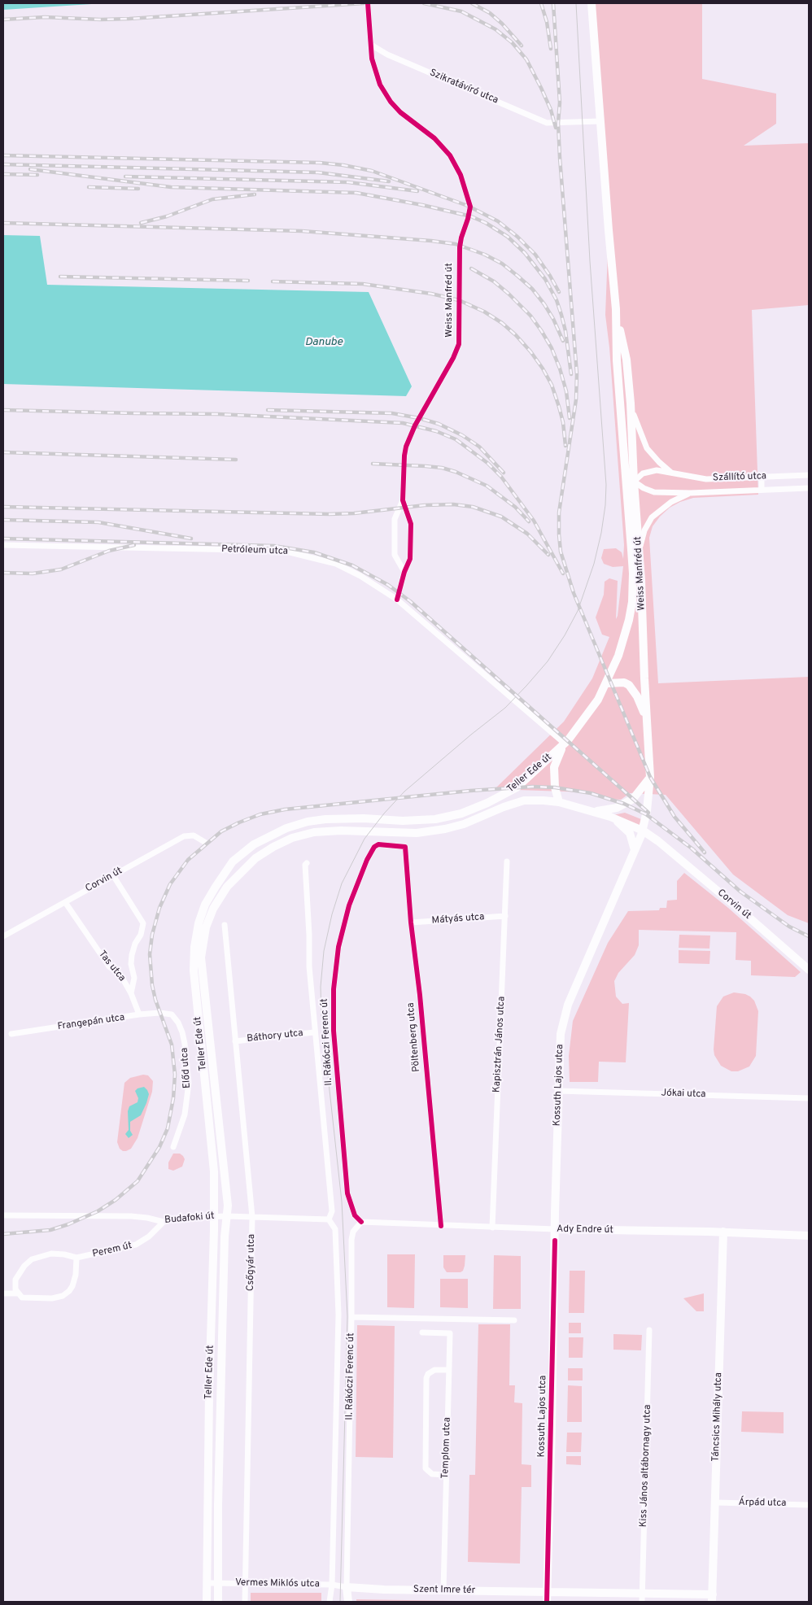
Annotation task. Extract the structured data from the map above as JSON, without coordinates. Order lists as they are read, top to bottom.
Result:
{
  "streets": {
    "main road": [
      "Weiss Manfréd út",
      "Teller Ede út",
      "Corvin út",
      "Kossuth Lajos utca",
      "Ady Endre út",
      "Táncsics Mihály utca",
      "Szent Imre tér"
    ],
    "street": [
      "Szikratávíró utca",
      "Szállító utca",
      "Petróleum utca",
      "Mátyás utca",
      "Tas utca",
      "Frangepán utca",
      "Báthory utca",
      "Pöltenberg utca",
      "II. Rákóczi Ferenc út",
      "Kapisztrán János utca",
      "Előd utca",
      "Jókai utca",
      "Budafoki út",
      "Perem út",
      "Csőgyár utca",
      "Templom utca",
      "Kiss János altábornagy utca",
      "Árpád utca",
      "Vermes Miklós utca"
    ]
  },
  "crossings": [
    ["Szikratávíró utca", "Weiss Manfréd út"],
    ["Weiss Manfréd út", "Szállító utca"],
    ["Weiss Manfréd út", "Petróleum utca"],
    ["Weiss Manfréd út", "Teller Ede út"],
    ["Weiss Manfréd út", "Kossuth Lajos utca"],
    ["Petróleum utca", "Teller Ede út"],
    ["Teller Ede út", "Budafoki út"],
    ["Teller Ede út", "Vermes Miklós utca"],
    ["Corvin út", "Tas utca"],
    ["Corvin út", "Kossuth Lajos utca"],
    ["Mátyás utca", "Pöltenberg utca"],
    ["Mátyás utca", "Kapisztrán János utca"],
    ["Tas utca", "Frangepán utca"],
    ["Frangepán utca", "Előd utca"],
    ["Báthory utca", "II. Rákóczi Ferenc út"],
    ["Báthory utca", "Csőgyár utca"],
    ["Pöltenberg utca", "II. Rákóczi Ferenc út"],
    ["Pöltenberg utca", "Ady Endre út"],
    ["II. Rákóczi Ferenc út", "Budafoki út"],
    ["II. Rákóczi Ferenc út", "Ady Endre út"],
    ["II. Rákóczi Ferenc út", "Vermes Miklós utca"],
    ["II. Rákóczi Ferenc út", "Szent Imre tér"],
    ["Kapisztrán János utca", "Ady Endre út"],
    ["Kossuth Lajos utca", "Jókai utca"],
    ["Kossuth Lajos utca", "Ady Endre út"],
    ["Kossuth Lajos utca", "Szent Imre tér"],
    ["Budafoki út", "Perem út"],
    ["Budafoki út", "Csőgyár utca"],
    ["Ady Endre út", "Táncsics Mihály utca"],
    ["Csőgyár utca", "Vermes Miklós utca"],
    ["Táncsics Mihály utca", "Árpád utca"],
    ["Templom utca", "Szent Imre tér"],
    ["Vermes Miklós utca", "Szent Imre tér"]
  ],
  "water": ["Danube"]
}
